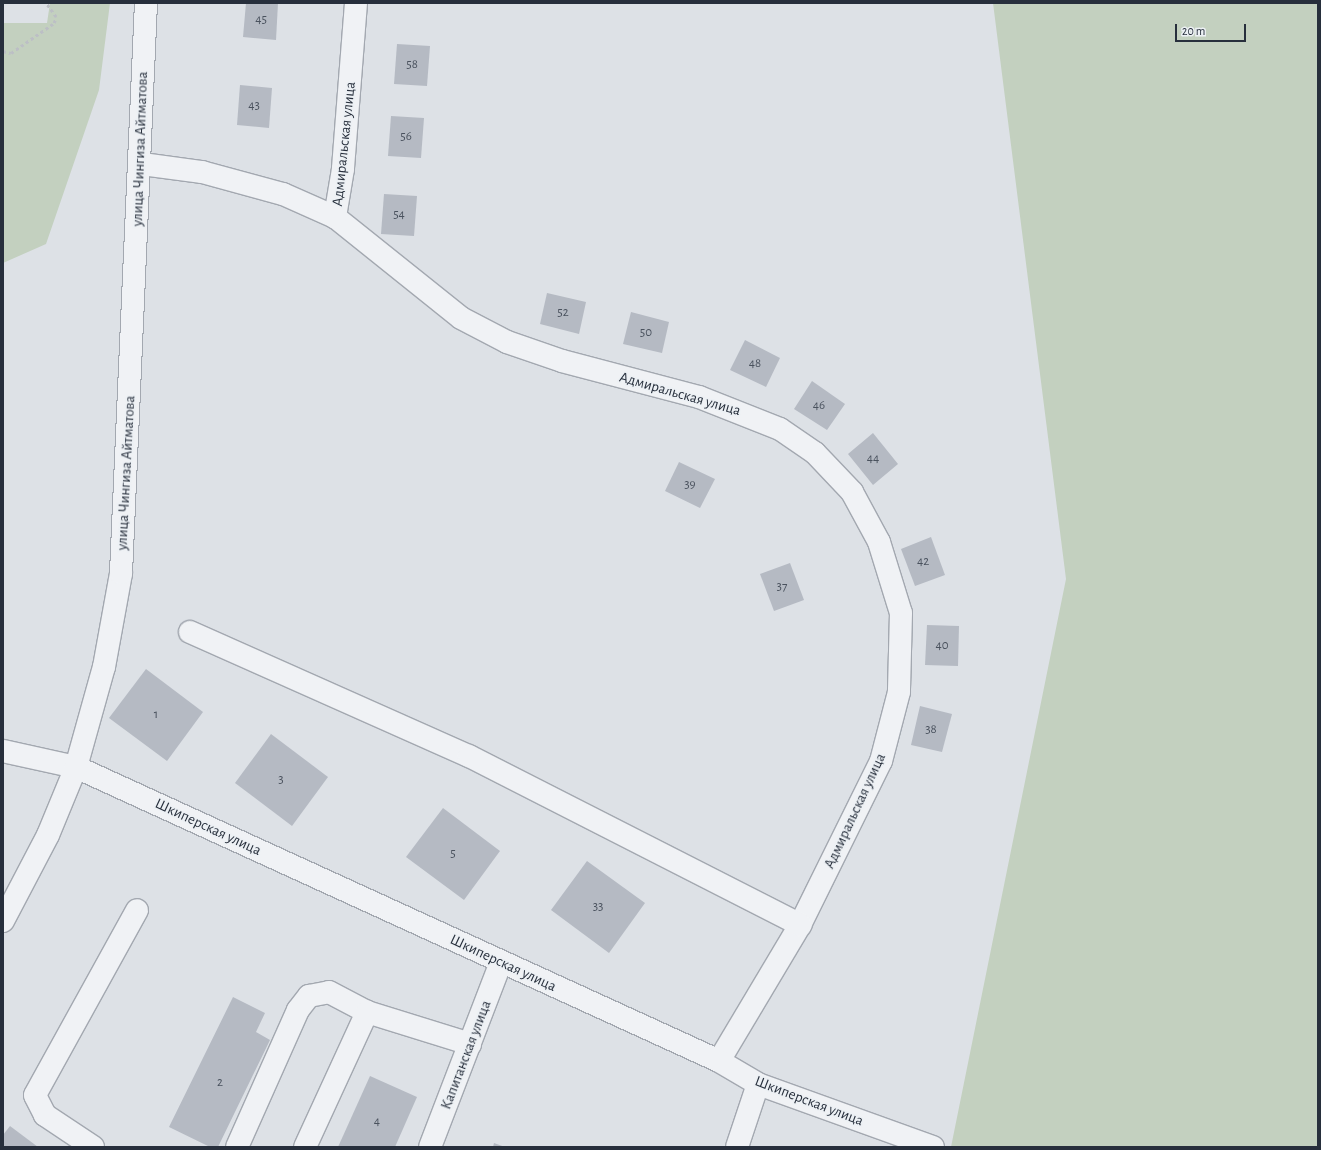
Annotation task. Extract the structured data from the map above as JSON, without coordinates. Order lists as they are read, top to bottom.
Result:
{
  "streets": {
    "street": [
      "Адмиральская улица",
      "улица Чингиза Айтматова",
      "Шкиперская улица",
      "Капитанская улица"
    ]
  },
  "crossings": [
    ["Адмиральская улица", "Шкиперская улица"],
    ["улица Чингиза Айтматова", "Шкиперская улица"],
    ["Шкиперская улица", "Капитанская улица"]
  ],
  "house_numbers": [
    "45",
    "58",
    "43",
    "56",
    "54",
    "52",
    "50",
    "48",
    "46",
    "44",
    "39",
    "42",
    "37",
    "40",
    "1",
    "38",
    "3",
    "5",
    "33",
    "2",
    "4"
  ],
  "scale_bar": "20 m"
}
